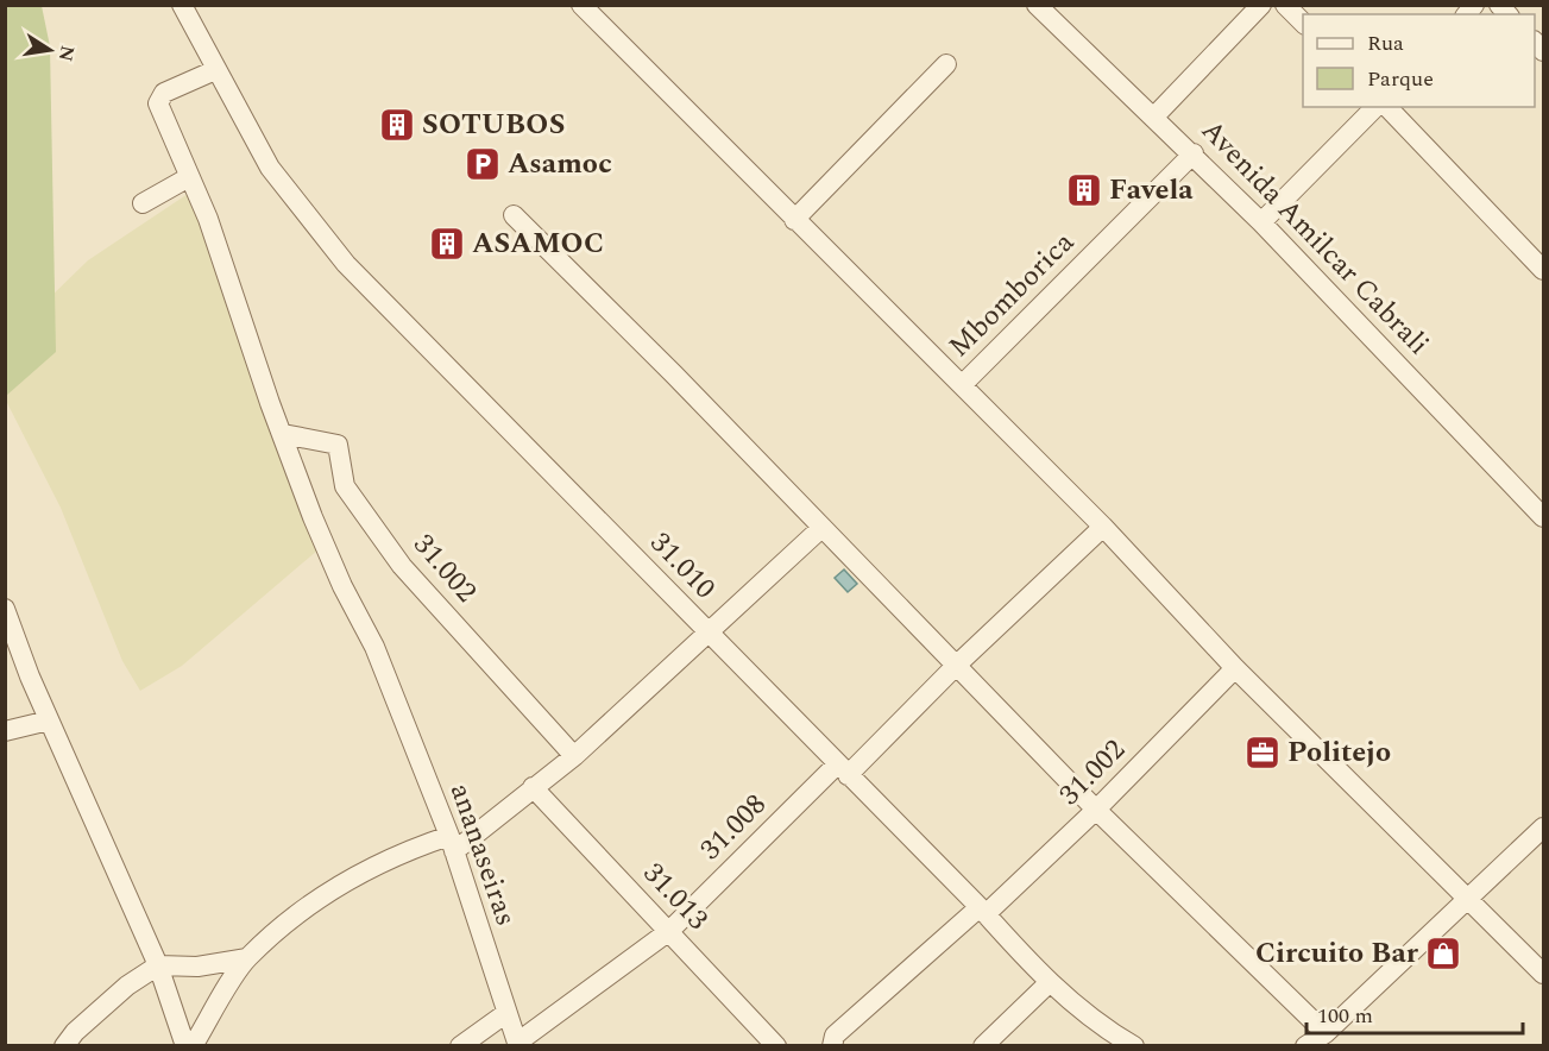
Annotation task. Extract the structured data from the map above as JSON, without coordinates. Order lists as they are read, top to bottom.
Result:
{
  "streets": {
    "street": [
      "Avenida Amilcar Cabrali",
      "Mbomborica",
      "31.010",
      "31.002",
      "31.008",
      "ananaseiras",
      "31.013"
    ]
  },
  "crossings": [
    ["Avenida Amilcar Cabrali", "Mbomborica"],
    ["31.010", "31.002"],
    ["31.010", "31.008"],
    ["31.010", "ananaseiras"],
    ["31.002", "ananaseiras"],
    ["31.008", "ananaseiras"],
    ["31.008", "31.013"]
  ],
  "places": {
    "building": ["SOTUBOS", "Favela", "ASAMOC"],
    "parking": ["Asamoc"],
    "office": ["Politejo"],
    "shop": ["Circuito Bar"]
  },
  "legend": ["Rua", "Parque"],
  "scale_bar": "100 m",
  "north": "right"
}
